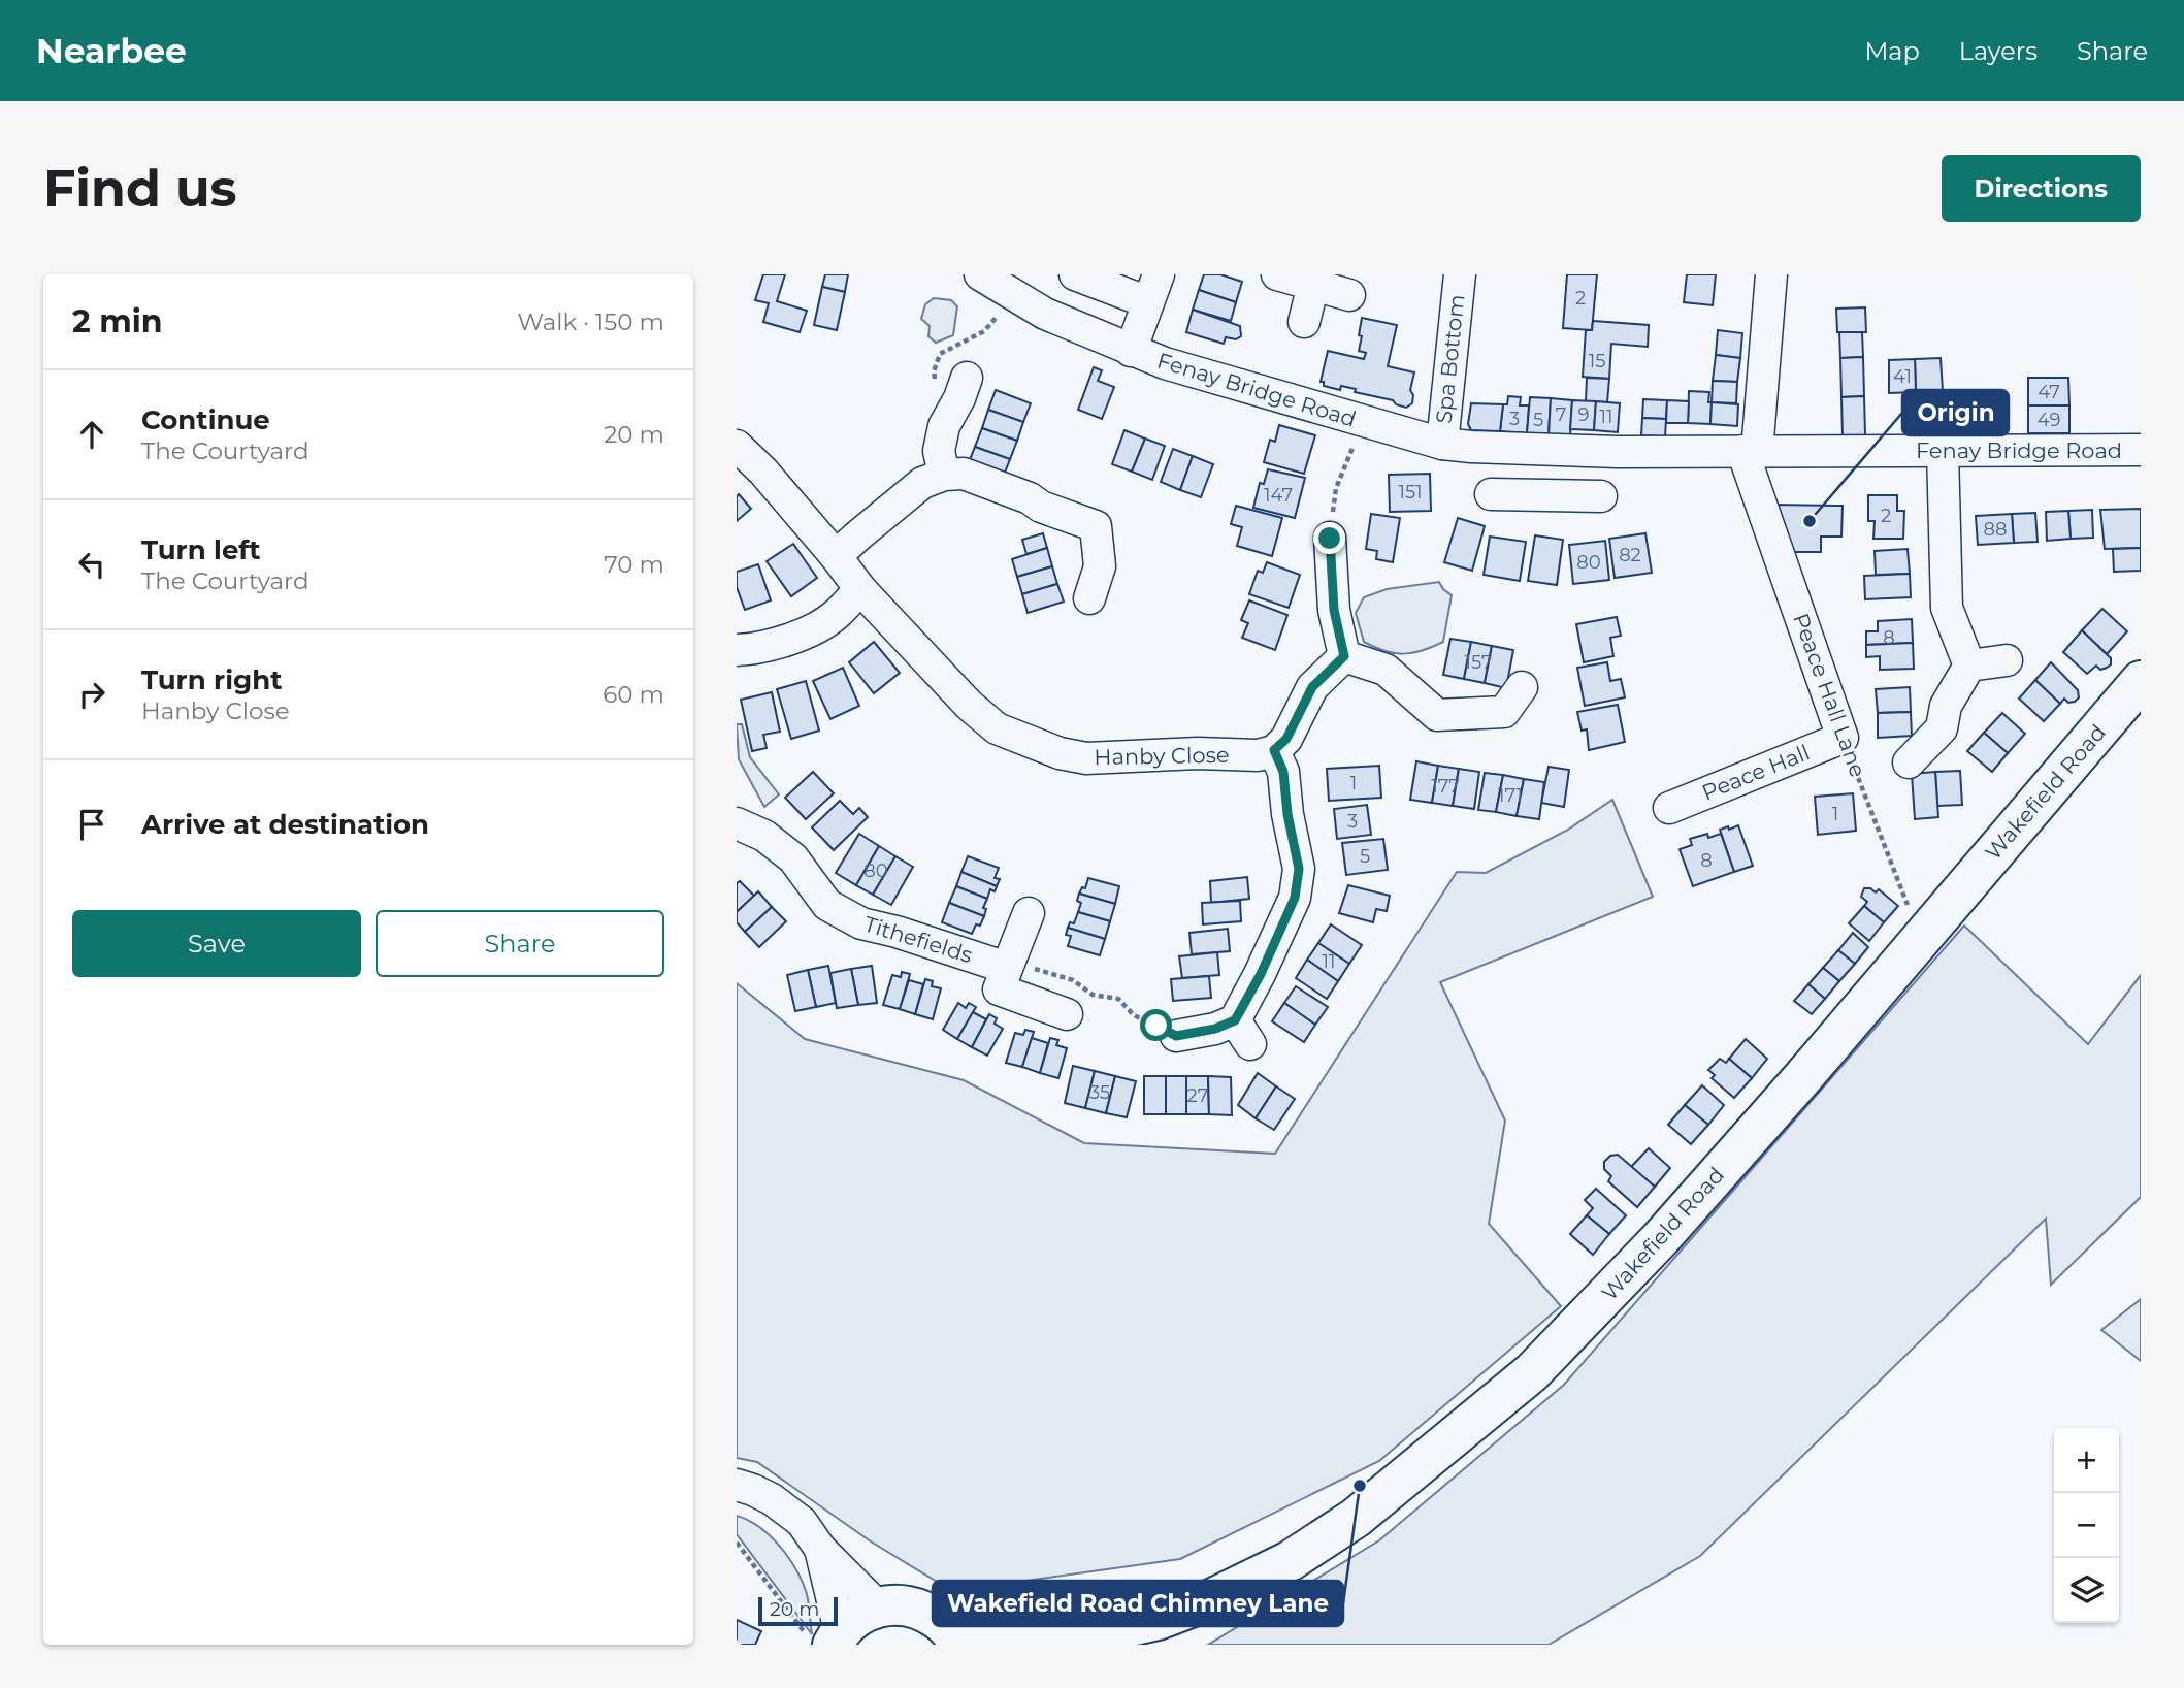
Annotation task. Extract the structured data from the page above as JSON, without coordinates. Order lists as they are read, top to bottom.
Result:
{
  "streets": {
    "highway": ["Wakefield Road"],
    "street": [
      "Spa Bottom",
      "Fenay Bridge Road",
      "Peace Hall Lane",
      "Hanby Close",
      "Peace Hall",
      "Tithefields"
    ]
  },
  "crossings": [
    ["Spa Bottom", "Fenay Bridge Road"],
    ["Fenay Bridge Road", "Peace Hall Lane"],
    ["Peace Hall Lane", "Peace Hall"],
    ["Peace Hall Lane", "Wakefield Road"]
  ],
  "places": ["Origin", "Wakefield Road Chimney Lane"],
  "house_numbers": [
    "2",
    "15",
    "41",
    "47",
    "7",
    "9",
    "11",
    "3",
    "5",
    "49",
    "151",
    "147",
    "2",
    "88",
    "82",
    "80",
    "8",
    "157",
    "1",
    "177",
    "171",
    "1",
    "3",
    "5",
    "8",
    "80",
    "11",
    "35",
    "27"
  ],
  "scale_bar": "20 m",
  "page": {
    "header": "Nearbee",
    "nav": ["Map", "Layers", "Share"],
    "buttons": [
      "Directions",
      ["Save", "Share"]
    ],
    "title": "Find us",
    "heading": ["2 min", "Walk · 150 m"],
    "list": [
      ["Continue", "The Courtyard", "20 m"],
      ["Turn left", "The Courtyard", "70 m"],
      ["Turn right", "Hanby Close", "60 m"],
      "Arrive at destination"
    ],
    "map_buttons": ["+", "−"],
    "scale": "20 m"
  }
}
